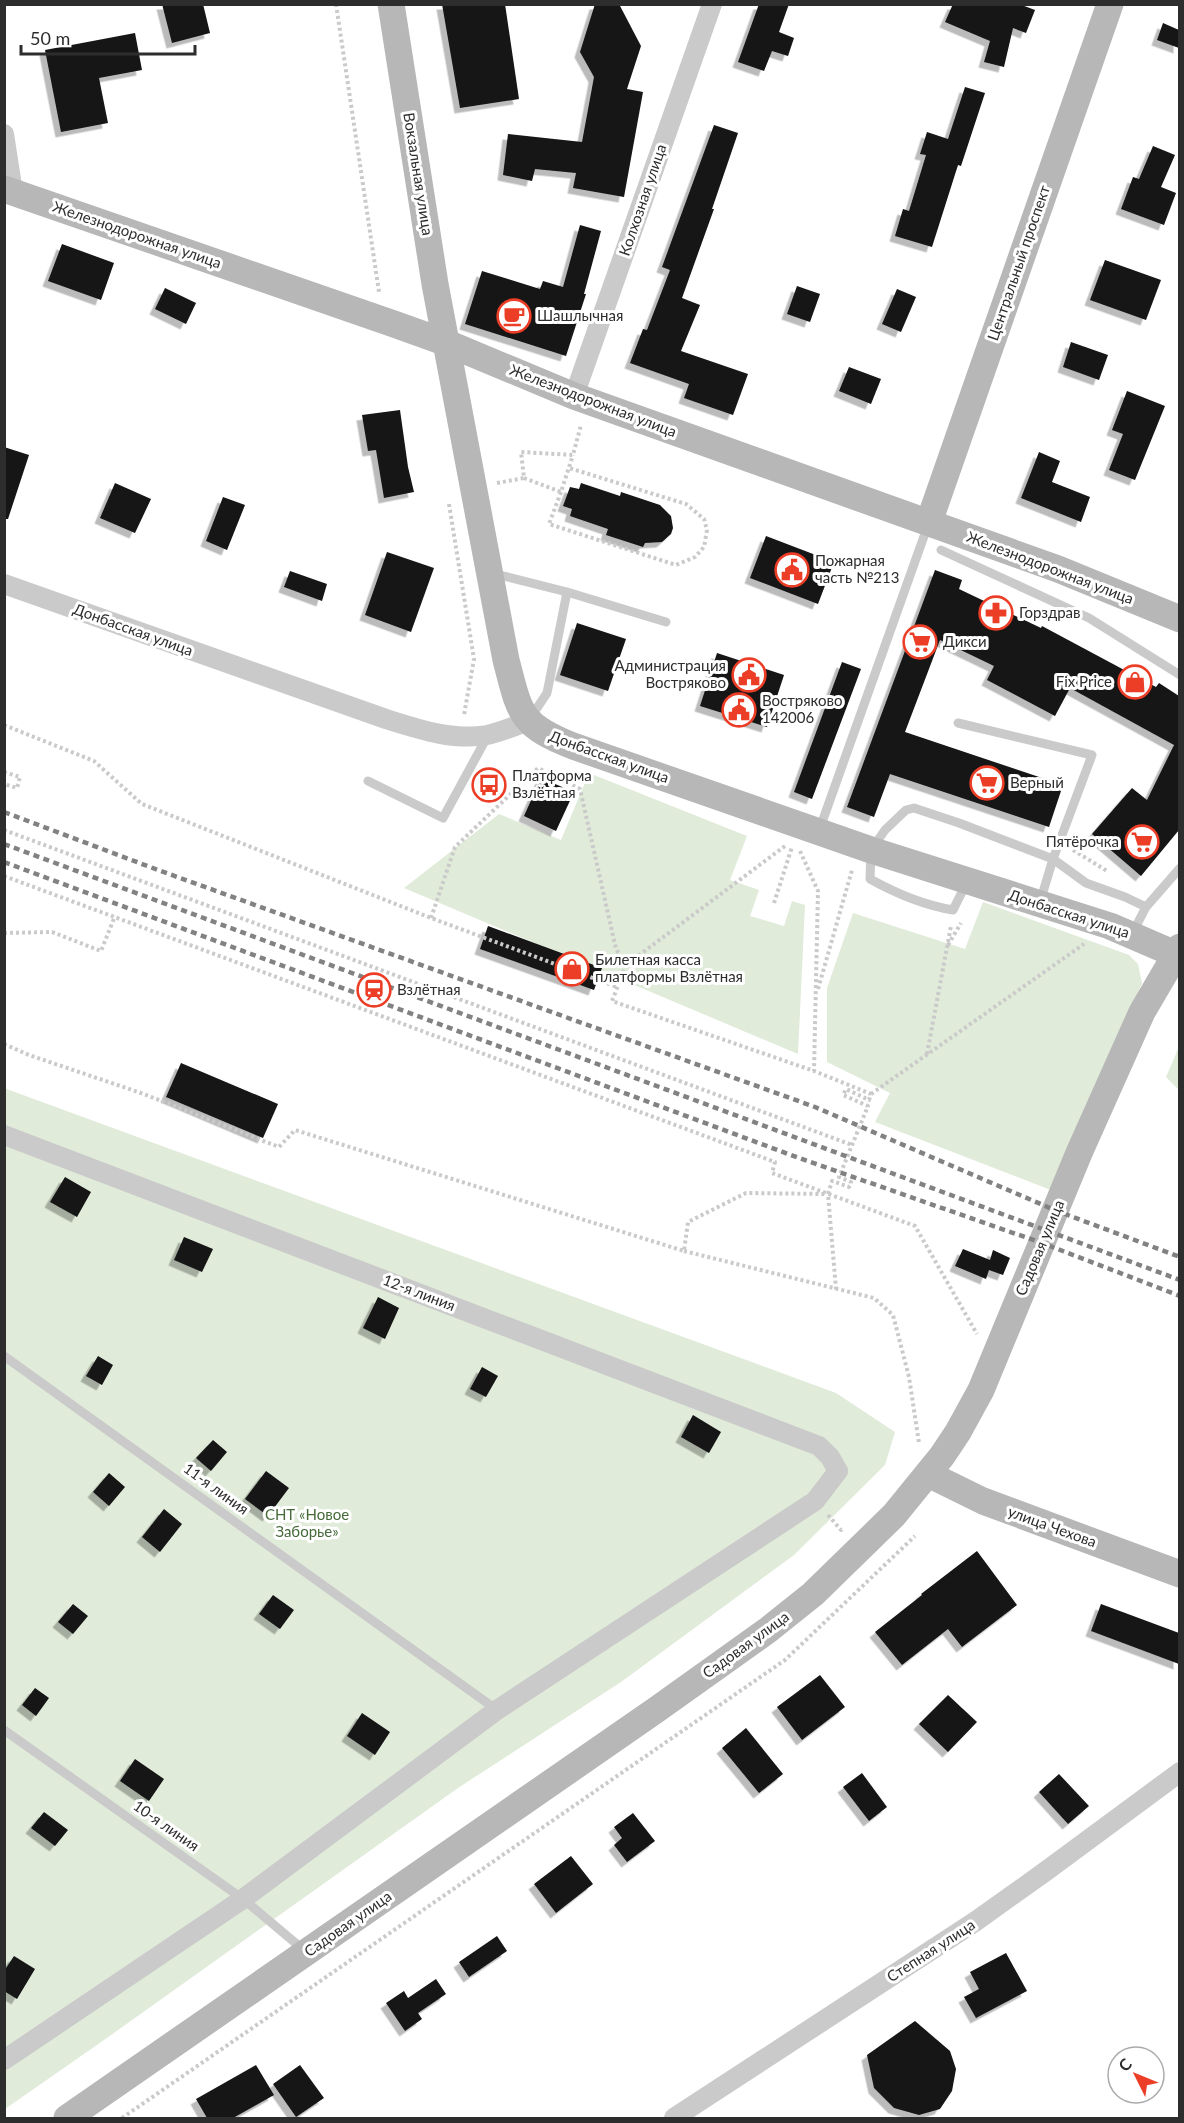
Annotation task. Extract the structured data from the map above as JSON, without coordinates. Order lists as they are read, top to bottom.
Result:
{
  "streets": {
    "main road": [
      "Вокзальная улица",
      "Железнодорожная улица",
      "Центральный проспект",
      "Донбасская улица",
      "Садовая улица",
      "улица Чехова"
    ],
    "street": ["Колхозная улица", "12-я линия", "Степная улица"],
    "lane": ["11-я линия", "10-я линия"]
  },
  "crossings": [
    ["Вокзальная улица", "Железнодорожная улица"],
    ["Вокзальная улица", "Донбасская улица"],
    ["Колхозная улица", "Железнодорожная улица"],
    ["Железнодорожная улица", "Центральный проспект"],
    ["Донбасская улица", "Садовая улица"],
    ["Садовая улица", "улица Чехова"],
    ["Садовая улица", "10-я линия"]
  ],
  "parks": ["СНТ «Новое Заборье»"],
  "places": {
    "cafe": ["Шашлычная"],
    "public building": ["Пожарная часть №213", "Администрация Востряково", "Востряково 142006"],
    "pharmacy": ["Горздрав"],
    "supermarket": ["Дикси", "Верный", "Пятёрочка"],
    "shop": ["Fix Price", "Билетная касса платформы Взлётная"],
    "bus stop": ["Платформа Взлётная"],
    "station": ["Взлётная"]
  },
  "scale_bar": "50 m",
  "north": "top left"
}
